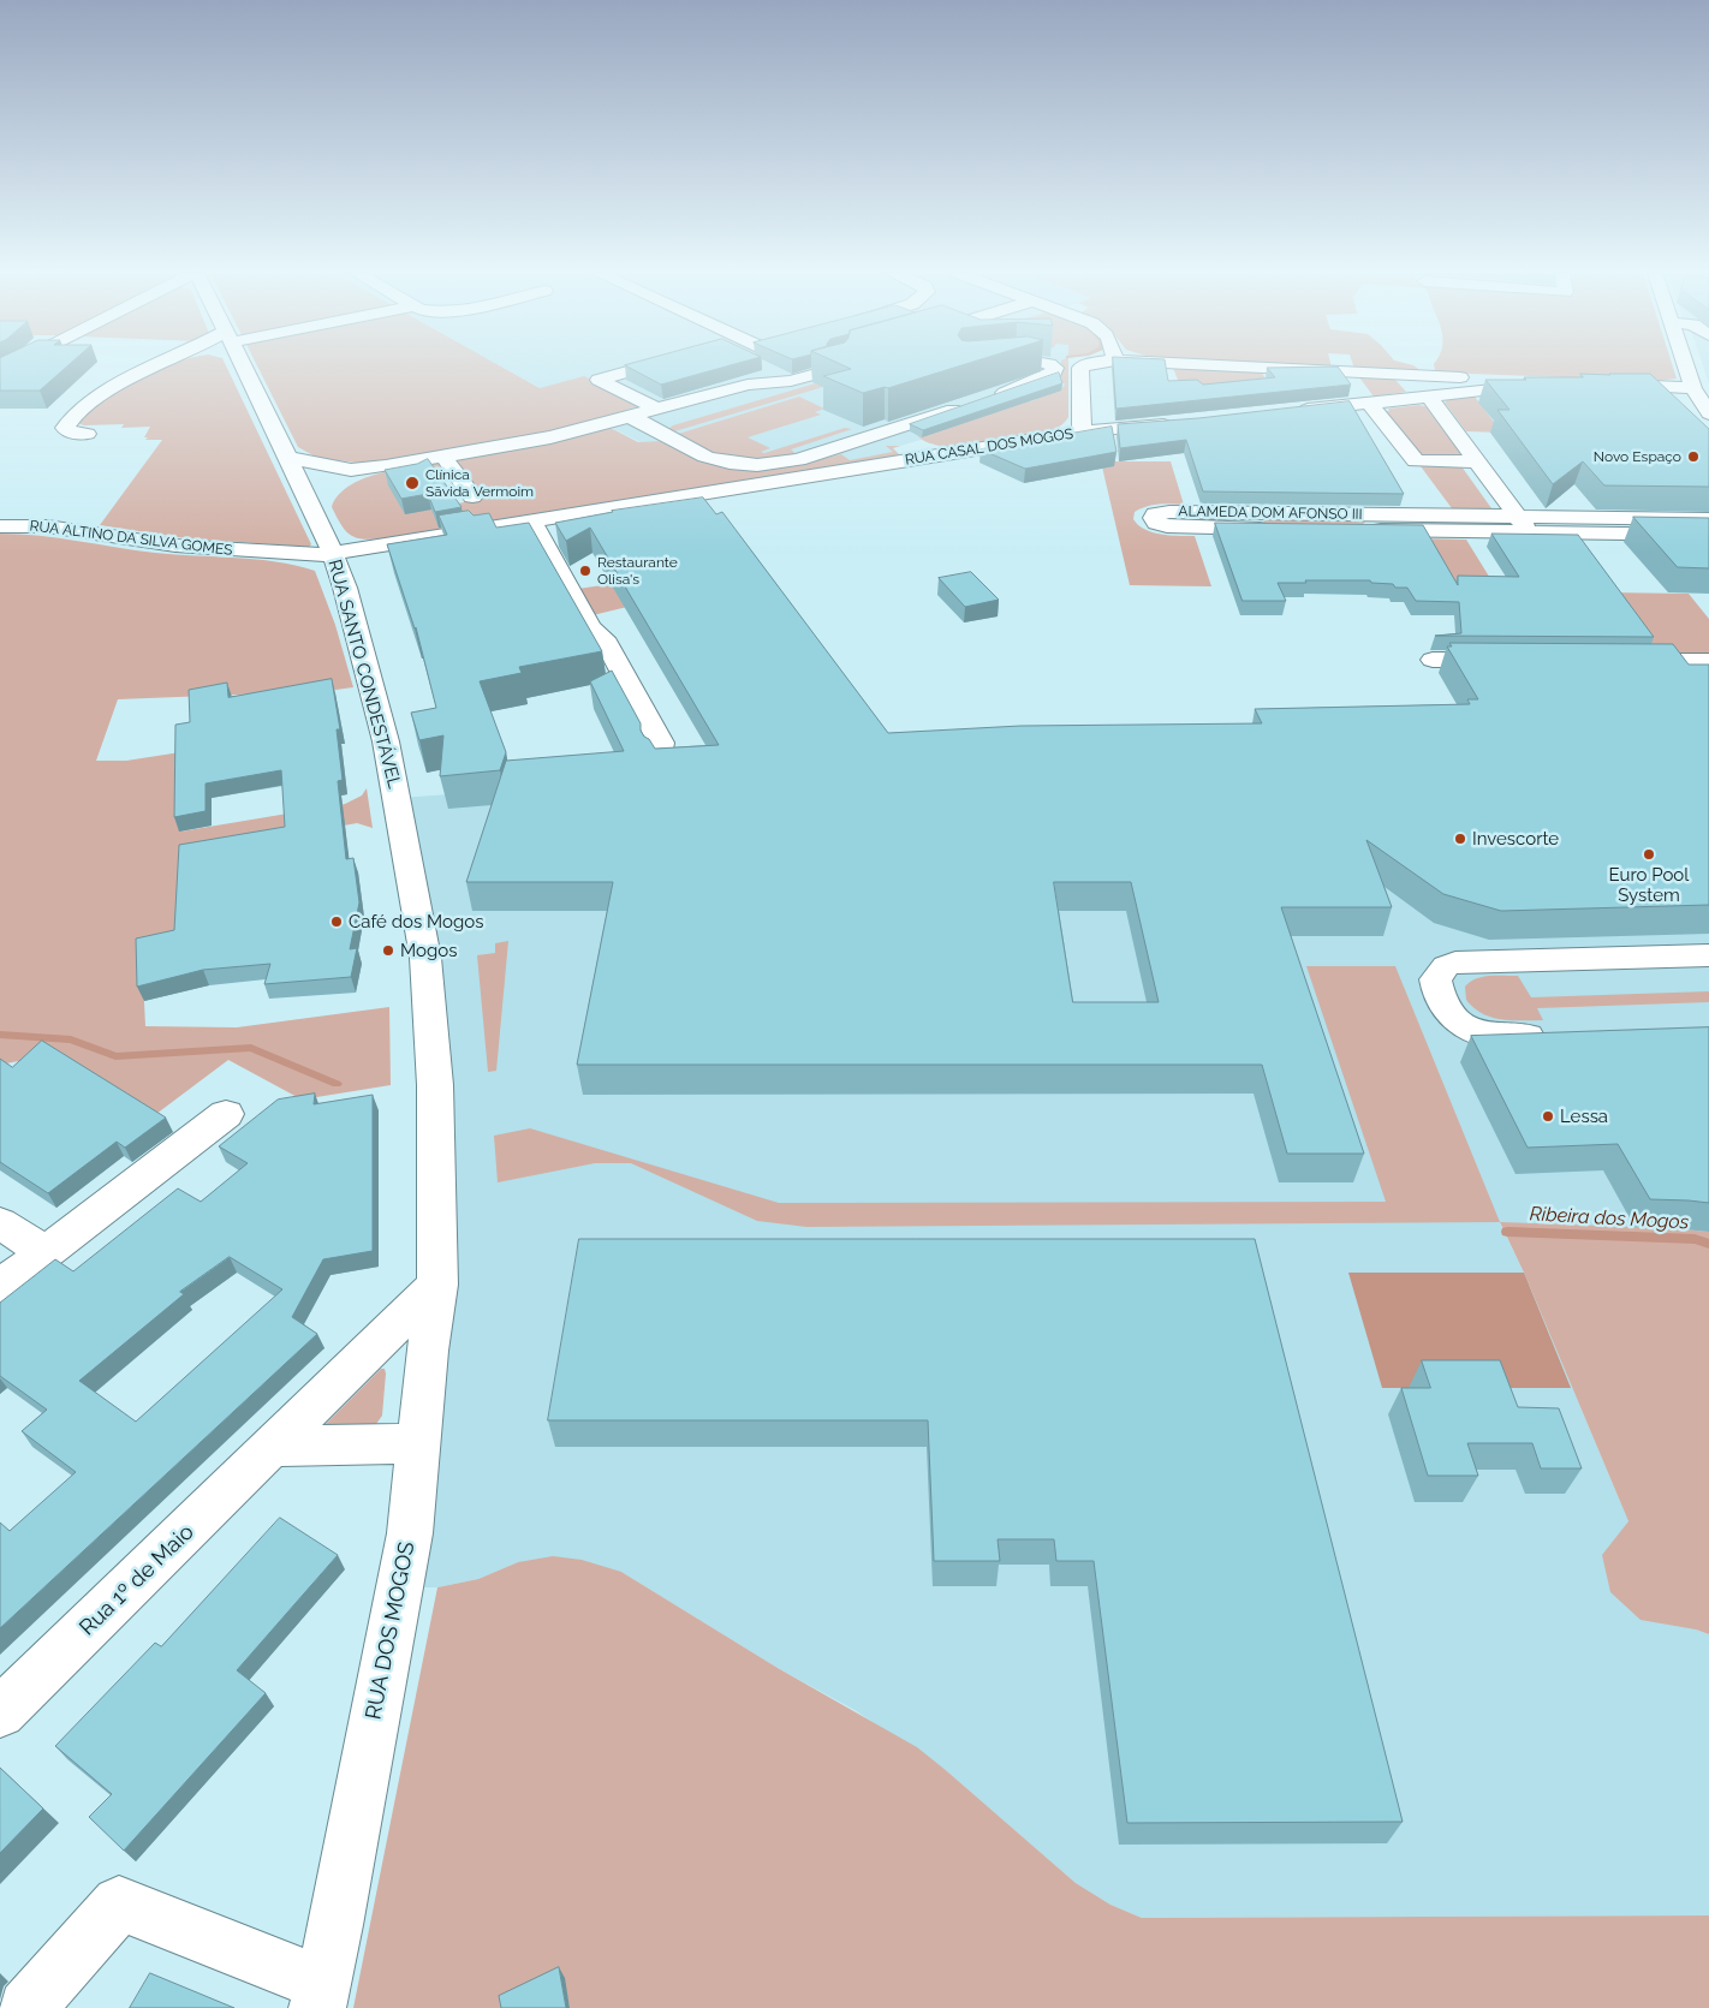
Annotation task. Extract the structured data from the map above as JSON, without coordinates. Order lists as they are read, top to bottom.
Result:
{
  "streets": {
    "street": [
      "RUA CASAL DOS MOGOS",
      "ALAMEDA DOM AFONSO III",
      "RUA ALTINO DA SILVA GOMES",
      "RUA SANTO CONDESTÁVEL",
      "Rua 1º de Maio",
      "RUA DOS MOGOS"
    ]
  },
  "crossings": [
    ["RUA CASAL DOS MOGOS", "RUA ALTINO DA SILVA GOMES"],
    ["RUA CASAL DOS MOGOS", "RUA SANTO CONDESTÁVEL"],
    ["RUA ALTINO DA SILVA GOMES", "RUA SANTO CONDESTÁVEL"],
    ["RUA SANTO CONDESTÁVEL", "Rua 1º de Maio"],
    ["RUA SANTO CONDESTÁVEL", "RUA DOS MOGOS"],
    ["Rua 1º de Maio", "RUA DOS MOGOS"]
  ],
  "water": ["Ribeira dos Mogos"],
  "places": [
    "Novo Espaço",
    "Clínica Sãvida Vermoim",
    "Restaurante Olisa's",
    "Invescorte",
    "Euro Pool System",
    "Café dos Mogos",
    "Mogos",
    "Lessa"
  ]
}
